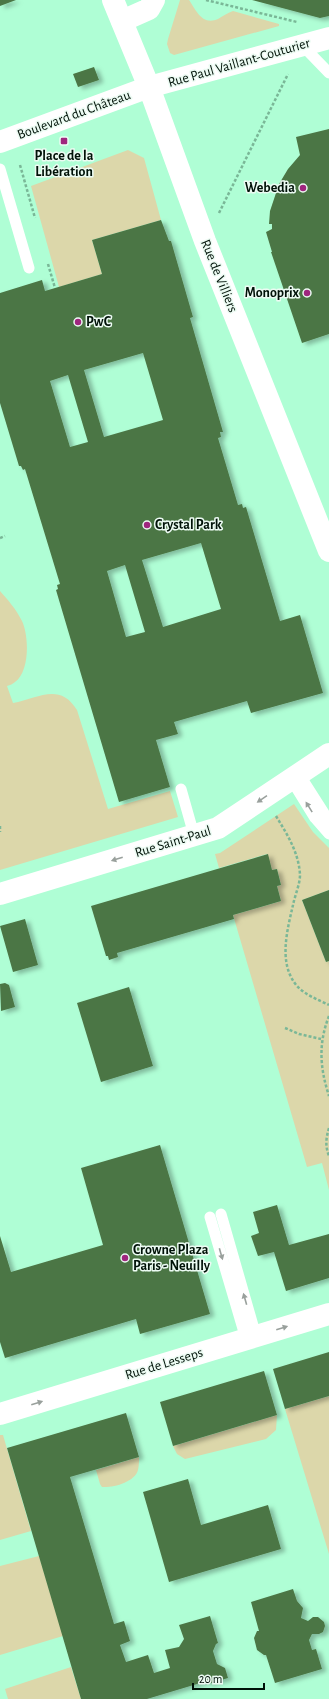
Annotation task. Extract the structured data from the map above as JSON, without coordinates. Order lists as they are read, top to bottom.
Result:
{
  "streets": {
    "street": [
      "Rue Paul Vaillant-Couturier",
      "Boulevard du Château",
      "Rue de Villiers",
      "Rue Saint-Paul",
      "Rue de Lesseps"
    ]
  },
  "crossings": [
    ["Rue Paul Vaillant-Couturier", "Boulevard du Château"],
    ["Rue Paul Vaillant-Couturier", "Rue de Villiers"],
    ["Boulevard du Château", "Rue de Villiers"]
  ],
  "one_way": ["Rue Saint-Paul", "Rue de Lesseps"],
  "places": {
    "transit": ["Place de la Libération"],
    "other": [
      "Webedia",
      "Monoprix",
      "PwC",
      "Crystal Park",
      "Crowne Plaza Paris - Neuilly"
    ]
  },
  "scale_bar": "20 m"
}
